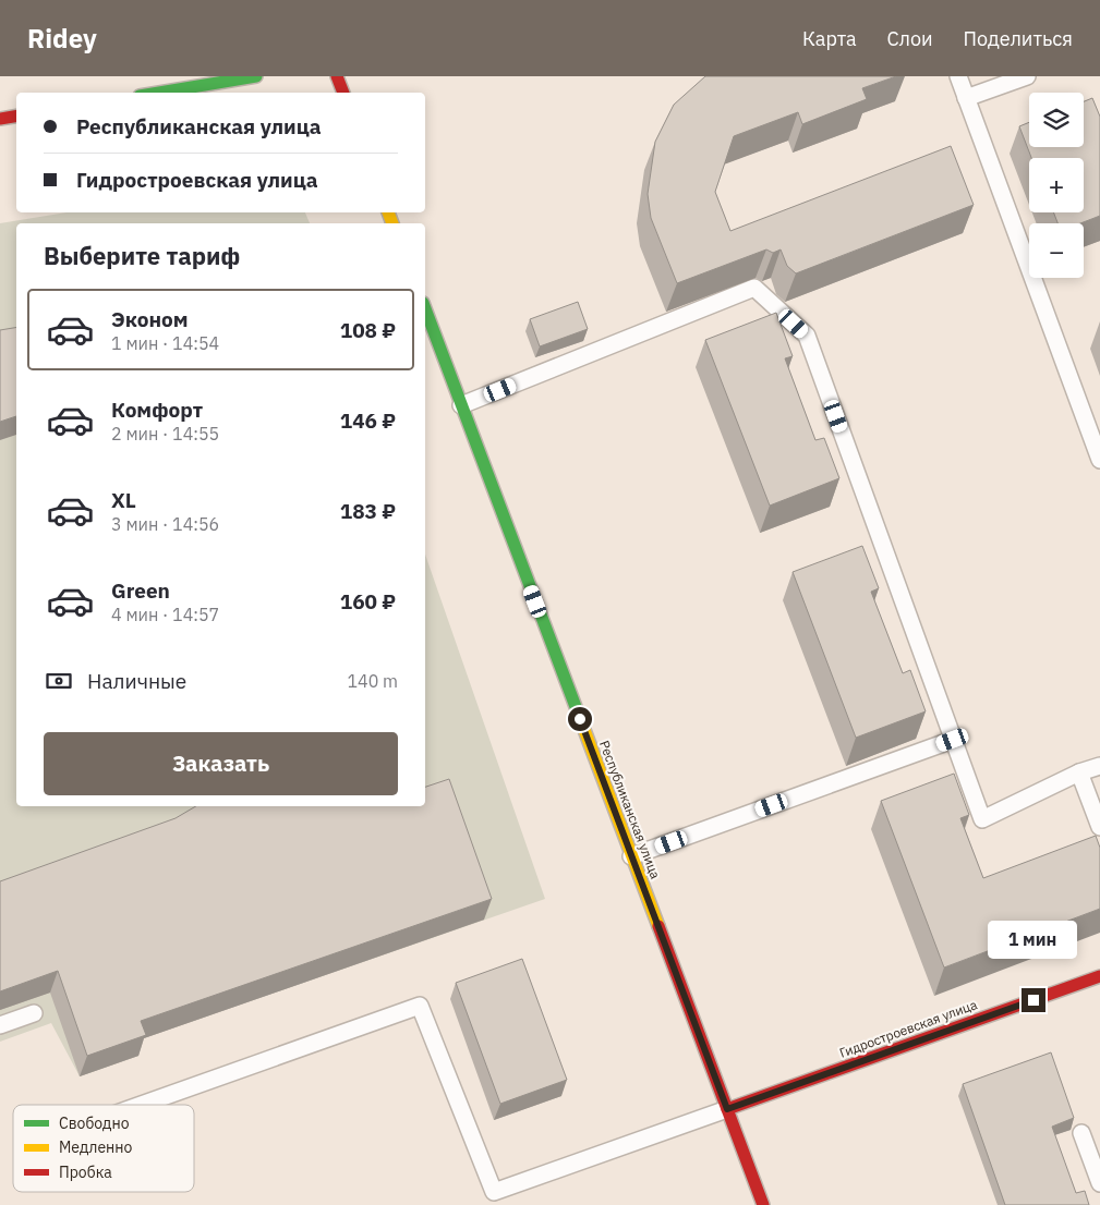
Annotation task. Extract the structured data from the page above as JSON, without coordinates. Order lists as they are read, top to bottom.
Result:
{
  "streets": {
    "street": ["Республиканская улица", "Гидростроевская улица"]
  },
  "crossings": [
    ["Республиканская улица", "Гидростроевская улица"]
  ],
  "legend": ["Свободно", "Медленно", "Пробка"],
  "page": {
    "header": "Ridey",
    "nav": ["Карта", "Слои", "Поделиться"],
    "map_buttons": ["+", "−"],
    "banner": ["Республиканская улица", "Гидростроевская улица"],
    "heading": "Выберите тариф",
    "list": [
      {
        "name": "Эконом",
        "note": "1 мин · 14:54",
        "value": "108 ₽"
      },
      {
        "name": "Комфорт",
        "note": "2 мин · 14:55",
        "value": "146 ₽"
      },
      {
        "name": "XL",
        "note": "3 мин · 14:56",
        "value": "183 ₽"
      },
      {
        "name": "Green",
        "note": "4 мин · 14:57",
        "value": "160 ₽"
      }
    ],
    "pay": ["Наличные", "140 m"],
    "buttons": "Заказать",
    "bubble": "1 мин"
  }
}
